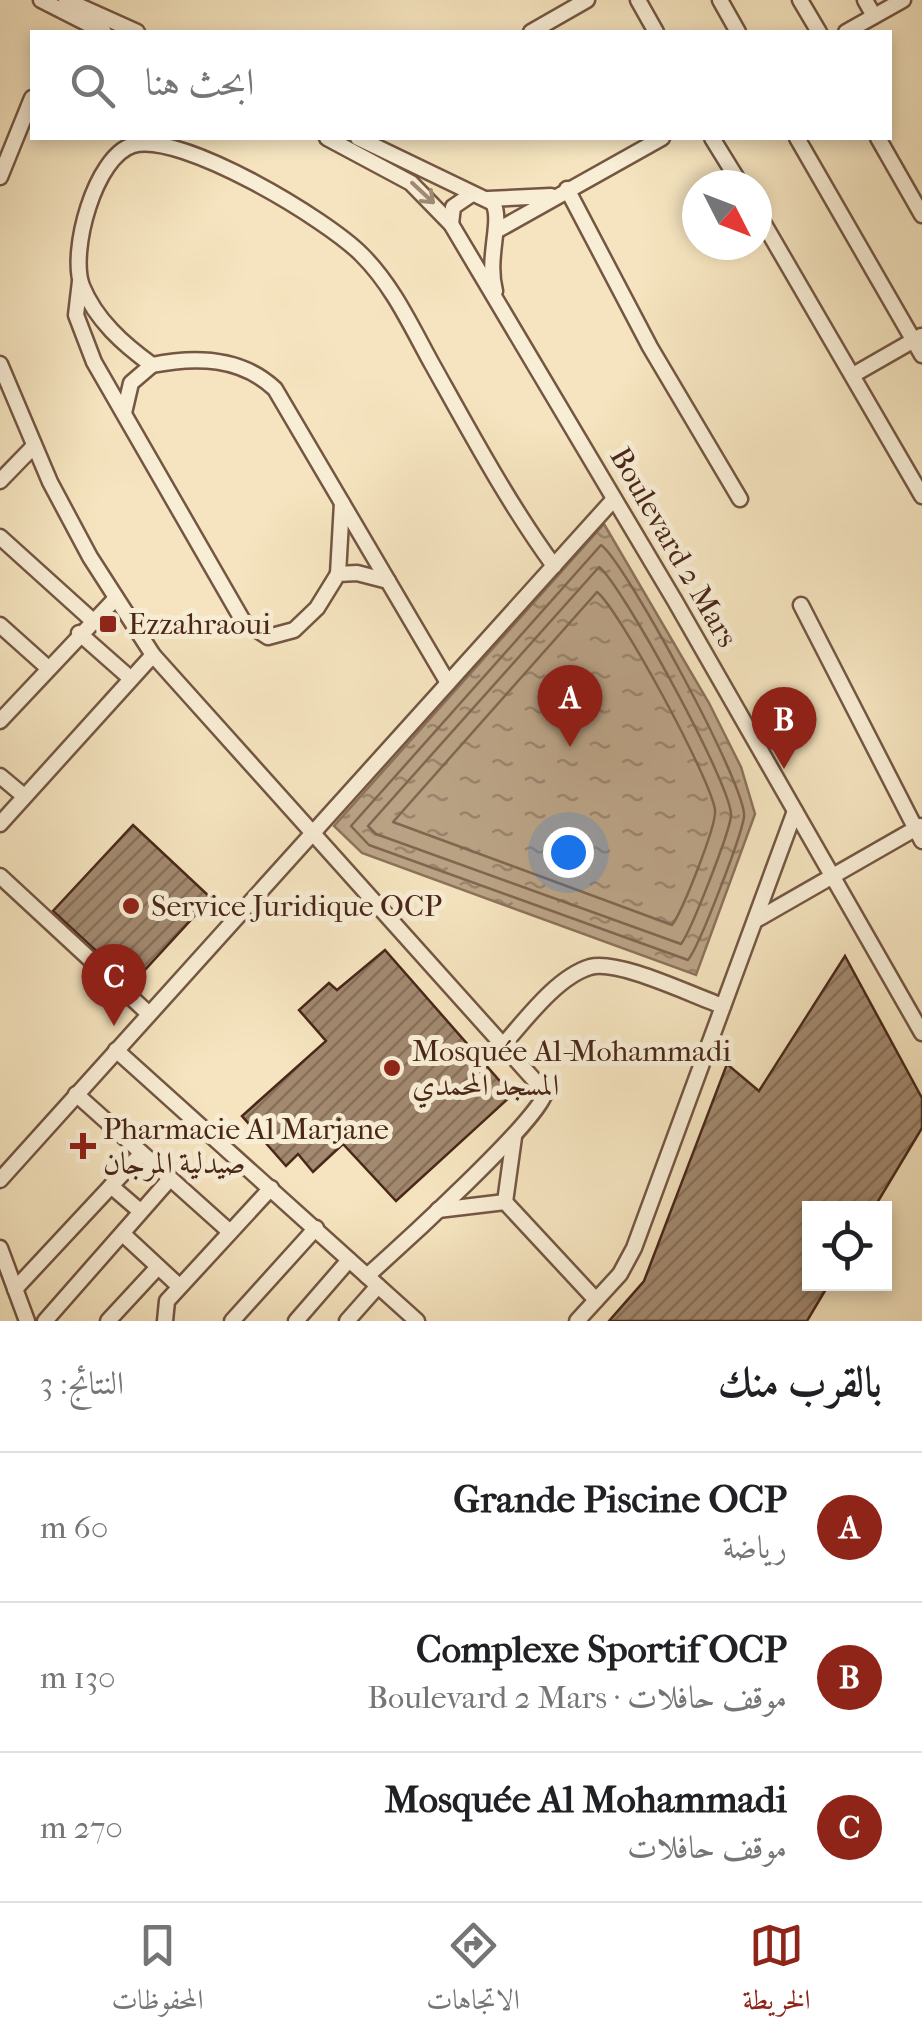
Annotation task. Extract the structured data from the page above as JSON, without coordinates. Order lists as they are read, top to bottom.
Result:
{
  "streets": {
    "street": ["Boulevard 2 Mars"]
  },
  "places": {
    "transit": ["Ezzahraoui"],
    "other": ["Service Juridique OCP", "Mosquée Al-Mohammadi المسجد المحمدي"],
    "health": ["Pharmacie Al Marjane صيدلية المرجان"]
  },
  "north": "bottom right",
  "page": {
    "search": "ابحث هنا",
    "pins": ["A", "B", "C"],
    "heading": ["بالقرب منك", "النتائج: 3"],
    "list": [
      {
        "mark": "A",
        "name": "Grande Piscine OCP",
        "note": "رياضة",
        "value": "60 m"
      },
      {
        "mark": "B",
        "name": "Complexe Sportif OCP",
        "note": "موقف حافلات · Boulevard 2 Mars",
        "value": "130 m"
      },
      {
        "mark": "C",
        "name": "Mosquée Al Mohammadi",
        "note": "موقف حافلات",
        "value": "270 m"
      }
    ],
    "nav": ["الخريطة", "الاتجاهات", "المحفوظات"]
  }
}
